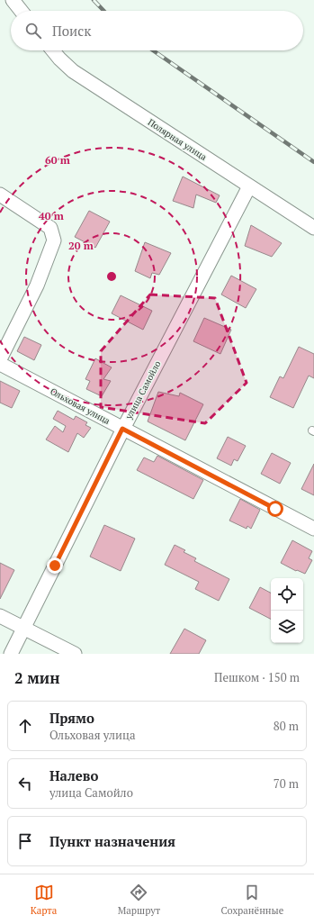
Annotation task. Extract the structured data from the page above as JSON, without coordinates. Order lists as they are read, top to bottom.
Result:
{
  "streets": {
    "street": ["Полярная улица", "улица Самойло", "Ольховая улица"]
  },
  "crossings": [
    ["Полярная улица", "улица Самойло"],
    ["улица Самойло", "Ольховая улица"]
  ],
  "page": {
    "search": "Поиск",
    "heading": ["2 мин", "Пешком · 150 m"],
    "list": [
      ["Прямо", "Ольховая улица", "80 m"],
      ["Налево", "улица Самойло", "70 m"],
      "Пункт назначения"
    ],
    "nav": ["Карта", "Маршрут", "Сохранённые"]
  },
  "rings": ["60 m", "40 m", "20 m"]
}
